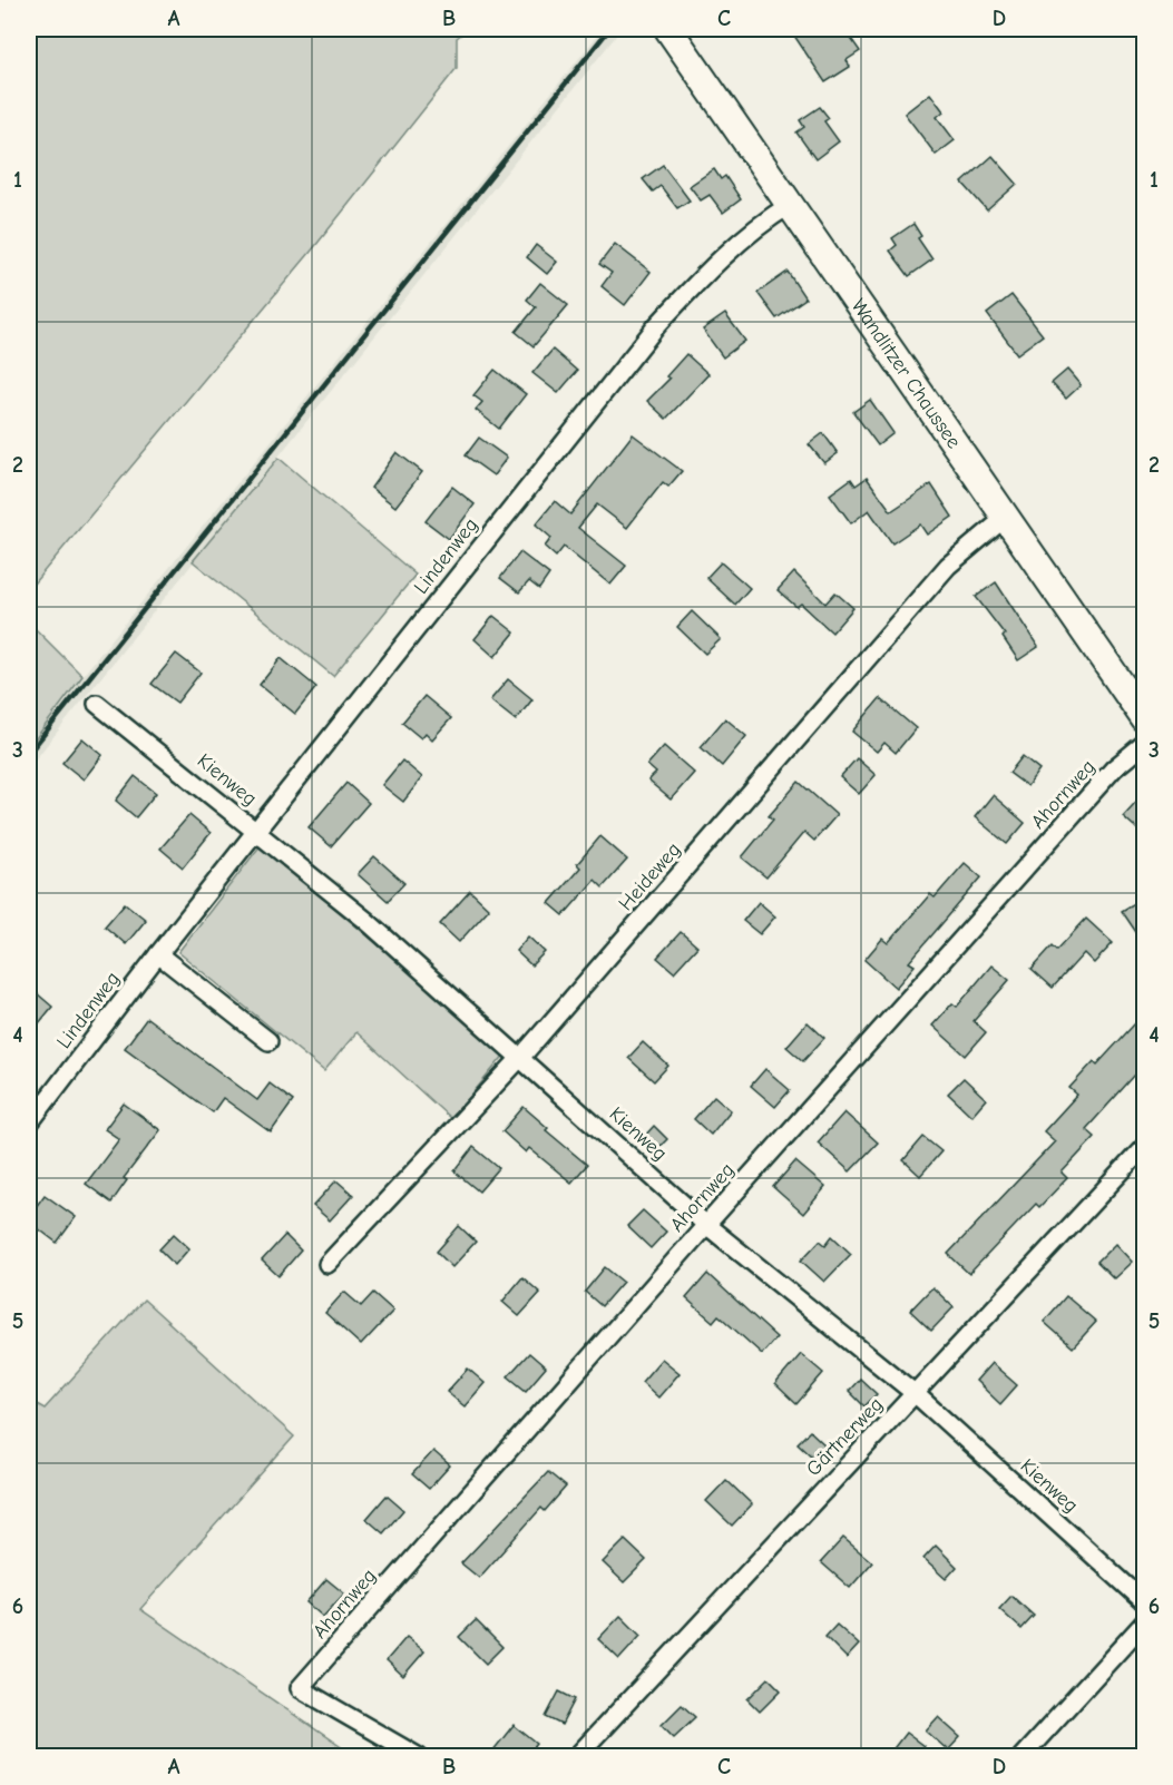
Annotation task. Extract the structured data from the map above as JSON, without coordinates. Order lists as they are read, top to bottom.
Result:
{
  "streets": {
    "main road": ["Wandlitzer Chaussee"],
    "street": [
      "Lindenweg",
      "Kienweg",
      "Ahornweg",
      "Heideweg",
      "Gärtnerweg"
    ]
  },
  "crossings": [
    ["Wandlitzer Chaussee", "Lindenweg"],
    ["Wandlitzer Chaussee", "Heideweg"],
    ["Lindenweg", "Kienweg"],
    ["Kienweg", "Ahornweg"],
    ["Kienweg", "Heideweg"],
    ["Kienweg", "Gärtnerweg"]
  ],
  "grid": {
    "columns": [
      "A",
      "B",
      "C",
      "D"
    ],
    "rows": [
      "1",
      "2",
      "3",
      "4",
      "5",
      "6"
    ]
  }
}
